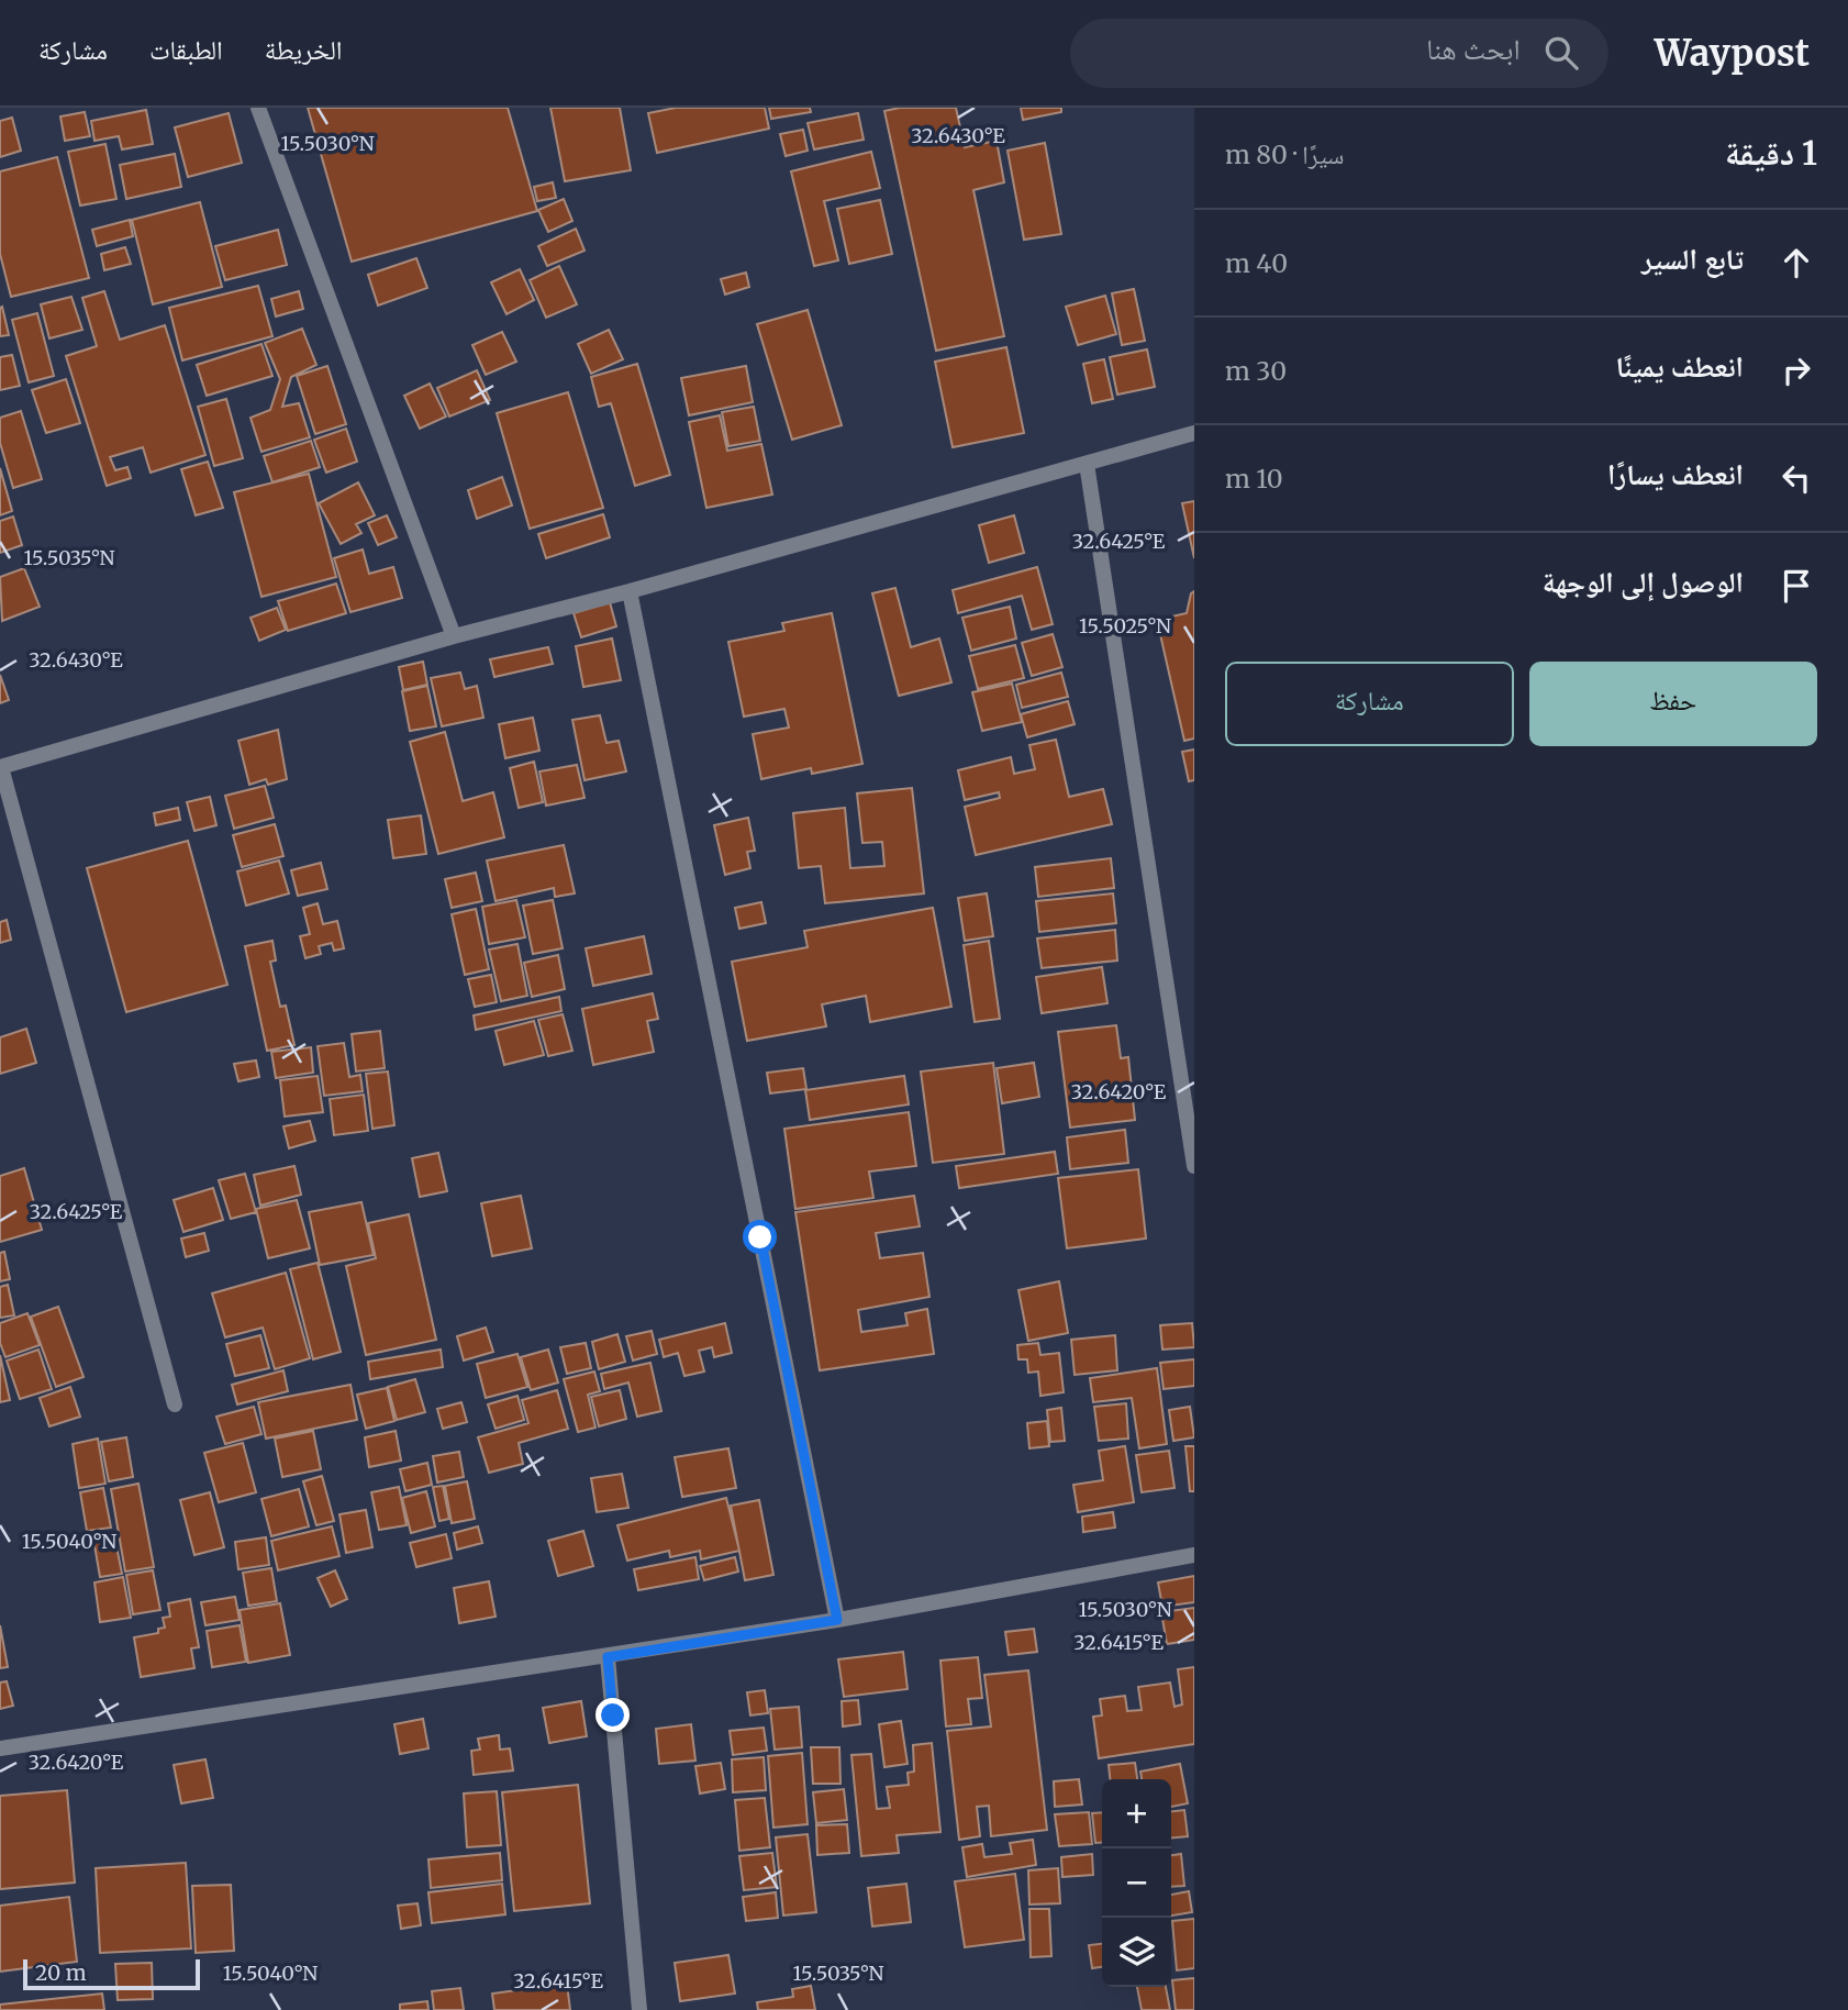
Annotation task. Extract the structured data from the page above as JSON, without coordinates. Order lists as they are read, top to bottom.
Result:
{
  "scale_bar": "20 m",
  "page": {
    "header": "Waypost",
    "search": "ابحث هنا",
    "nav": ["الخريطة", "الطبقات", "مشاركة"],
    "heading": ["1 دقيقة", "سيرًا · 80 m"],
    "list": [
      ["تابع السير", "40 m"],
      ["انعطف يمينًا", "30 m"],
      ["انعطف يسارًا", "10 m"],
      "الوصول إلى الوجهة"
    ],
    "buttons": ["حفظ", "مشاركة"],
    "map_buttons": ["+", "−"],
    "scale": "20 m"
  },
  "coordinates": [
    "32.6430°E",
    "15.5030°N",
    "32.6425°E",
    "15.5035°N",
    "15.5025°N",
    "32.6420°E",
    "15.5040°N",
    "32.6415°E"
  ]
}
